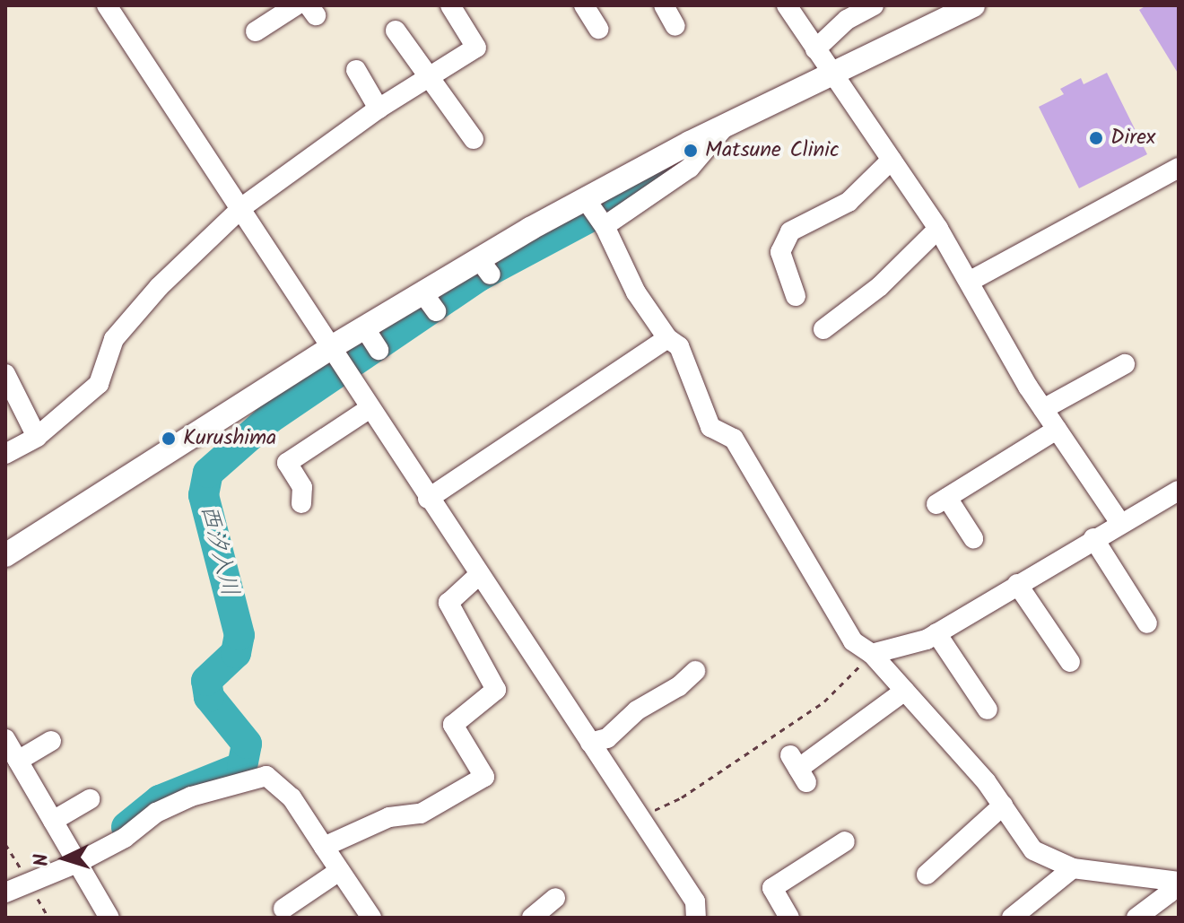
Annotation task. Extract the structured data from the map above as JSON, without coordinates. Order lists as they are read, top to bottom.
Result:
{
  "water": ["西汐入川"],
  "places": ["Direx", "Matsune Clinic", "Kurushima"],
  "north": "left"
}
